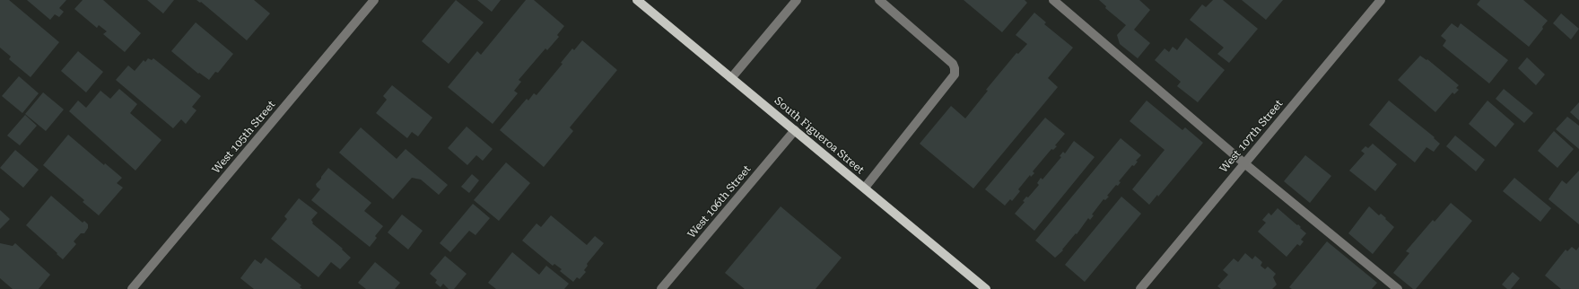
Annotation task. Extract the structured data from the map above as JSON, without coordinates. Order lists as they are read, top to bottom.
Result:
{
  "streets": {
    "main road": ["South Figueroa Street"],
    "street": ["West 107th Street", "West 105th Street", "West 106th Street"]
  },
  "crossings": [
    ["South Figueroa Street", "West 106th Street"]
  ]
}
